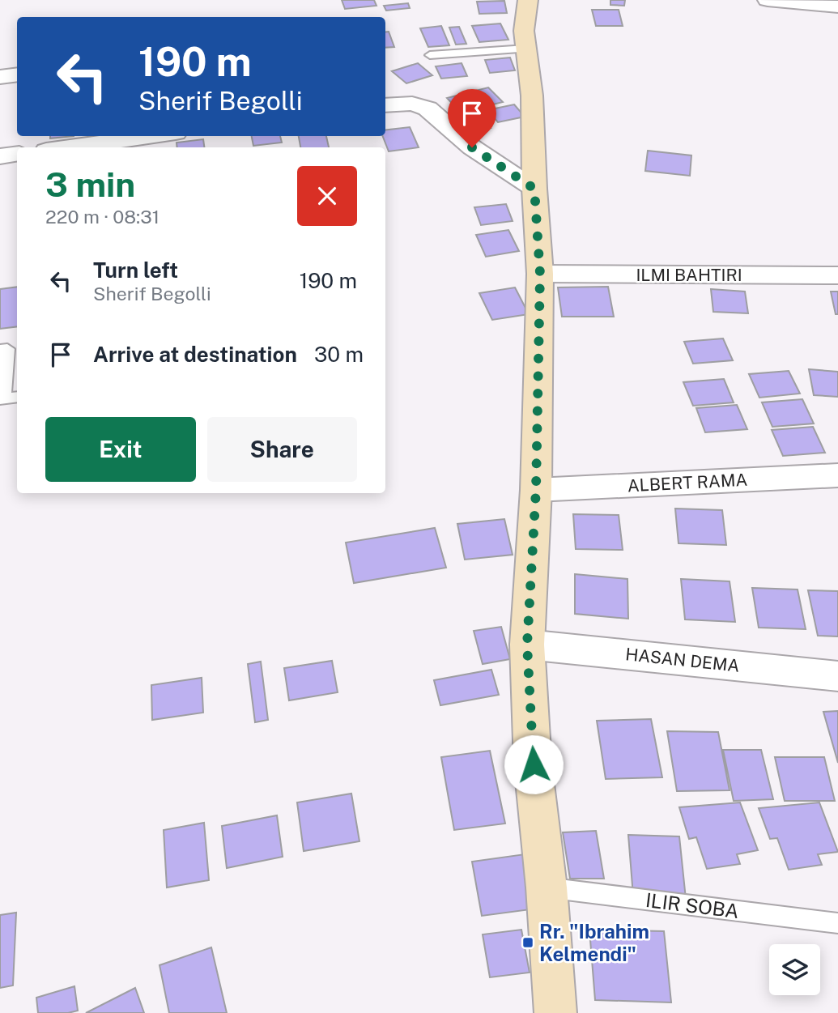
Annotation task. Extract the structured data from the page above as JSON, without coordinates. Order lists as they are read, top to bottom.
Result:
{
  "streets": {
    "street": ["ILMI BAHTIRI", "ALBERT RAMA", "HASAN DEMA"],
    "lane": ["ILIR SOBA"]
  },
  "places": {
    "transit": ["Rr. \"Ibrahim Kelmendi\""]
  },
  "page": {
    "turn": ["190 m", "Sherif Begolli"],
    "heading": ["3 min", "220 m · 08:31"],
    "list": [
      {
        "name": "Turn left",
        "note": "Sherif Begolli",
        "value": "190 m"
      },
      {
        "name": "Arrive at destination",
        "value": "30 m"
      }
    ],
    "buttons": ["Exit", "Share"]
  }
}
